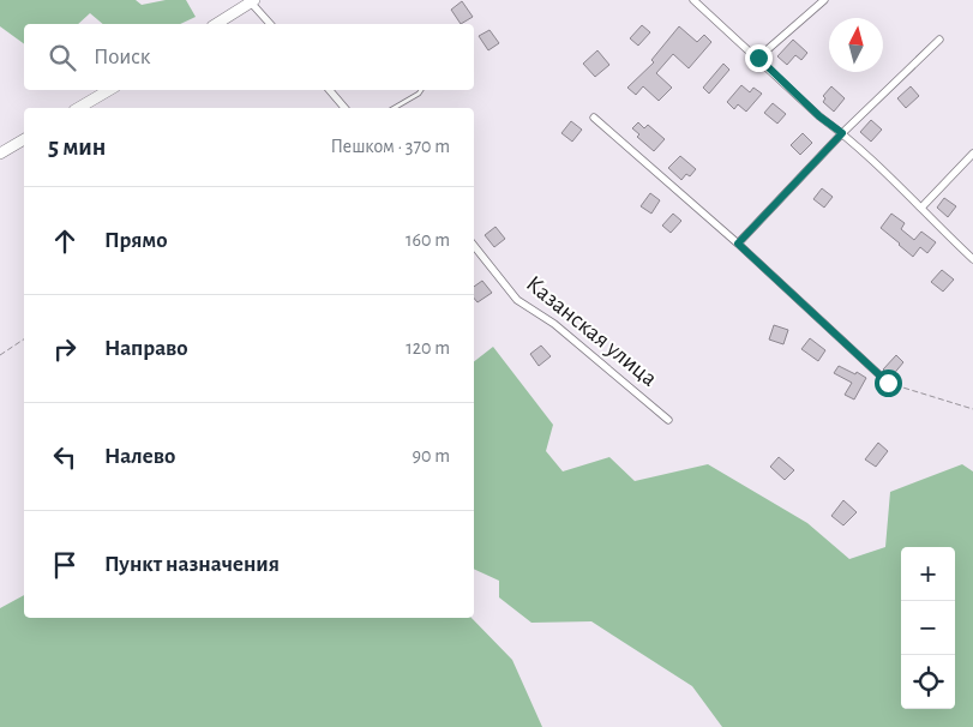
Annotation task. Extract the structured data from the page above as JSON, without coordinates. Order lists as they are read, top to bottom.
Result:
{
  "streets": {
    "street": ["Казанская улица"]
  },
  "north": "top",
  "page": {
    "search": "Поиск",
    "heading": ["5 мин", "Пешком · 370 m"],
    "list": [
      ["Прямо", "160 m"],
      ["Направо", "120 m"],
      ["Налево", "90 m"],
      "Пункт назначения"
    ],
    "map_buttons": ["+", "−"]
  }
}
